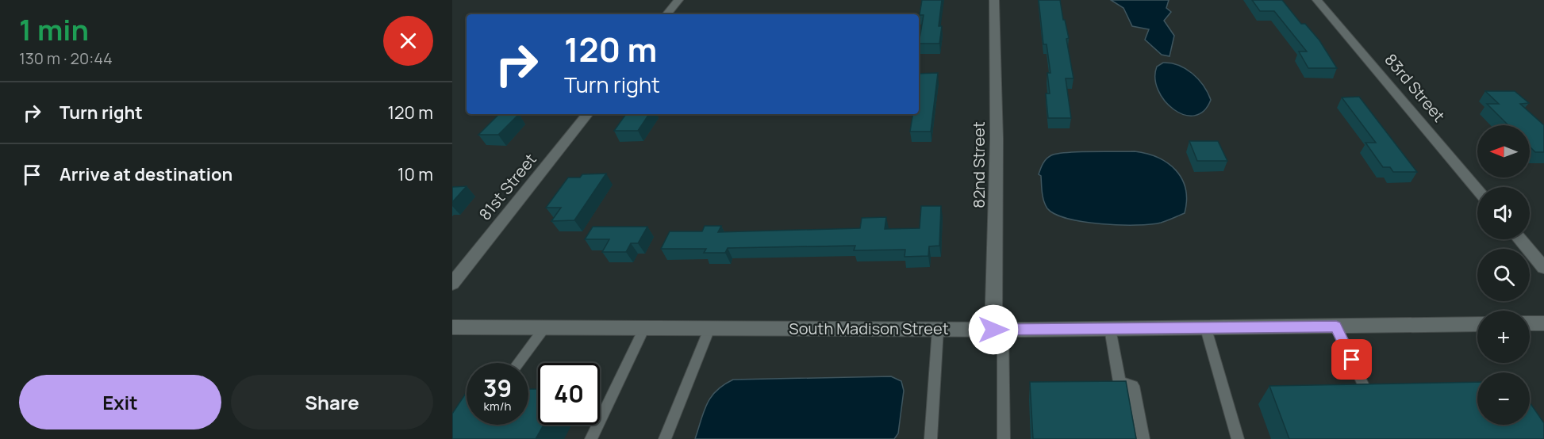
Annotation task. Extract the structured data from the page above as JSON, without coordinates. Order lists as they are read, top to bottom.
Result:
{
  "streets": {
    "street": [
      "83rd Street",
      "82nd Street",
      "81st Street",
      "South Madison Street"
    ]
  },
  "crossings": [
    ["82nd Street", "South Madison Street"]
  ],
  "north": "left",
  "page": {
    "heading": ["1 min", "130 m · 20:44"],
    "turn": ["120 m", "Turn right"],
    "list": [
      {
        "name": "Turn right",
        "value": "120 m"
      },
      {
        "name": "Arrive at destination",
        "value": "10 m"
      }
    ],
    "map_buttons": ["+", "−"],
    "speed": "39 km/h",
    "limit": "40",
    "buttons": ["Exit", "Share"]
  }
}
